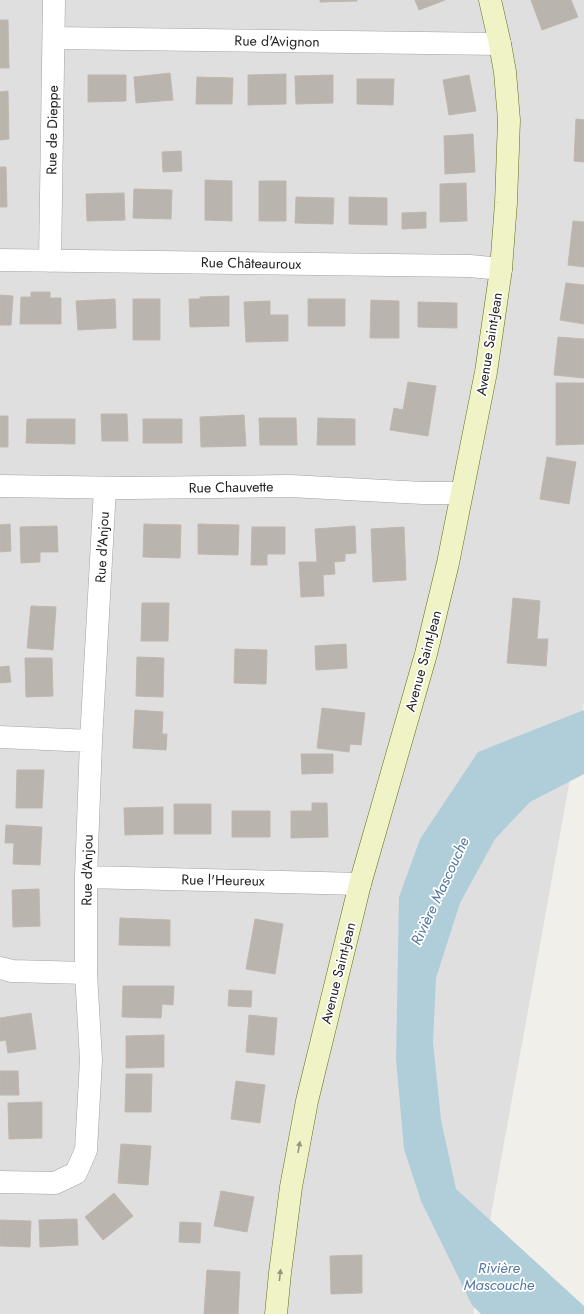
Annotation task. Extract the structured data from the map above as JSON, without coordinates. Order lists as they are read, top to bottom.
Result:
{
  "streets": {
    "street": [
      "Rue d'Avignon",
      "Rue de Dieppe",
      "Rue Châteauroux",
      "Avenue Saint-Jean",
      "Rue Chauvette",
      "Rue d'Anjou",
      "Rue l'Heureux"
    ]
  },
  "crossings": [
    ["Rue d'Avignon", "Rue de Dieppe"],
    ["Rue d'Avignon", "Avenue Saint-Jean"],
    ["Rue de Dieppe", "Rue Châteauroux"],
    ["Rue Châteauroux", "Avenue Saint-Jean"],
    ["Avenue Saint-Jean", "Rue Chauvette"],
    ["Avenue Saint-Jean", "Rue l'Heureux"],
    ["Rue Chauvette", "Rue d'Anjou"],
    ["Rue d'Anjou", "Rue l'Heureux"]
  ],
  "water": ["Rivière Mascouche"]
}
